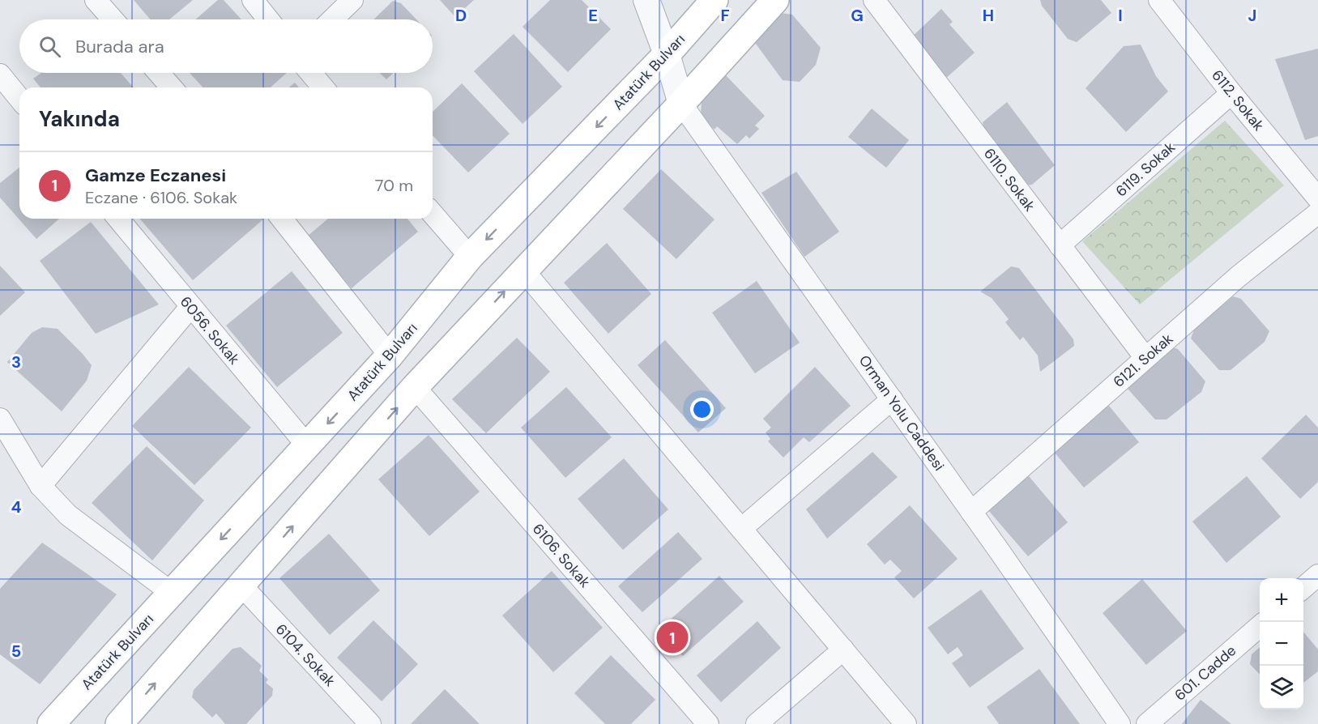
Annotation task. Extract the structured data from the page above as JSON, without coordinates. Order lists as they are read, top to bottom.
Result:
{
  "streets": {
    "main road": ["Atatürk Bulvarı"],
    "street": [
      "6112. Sokak",
      "6119. Sokak",
      "6110. Sokak",
      "6056. Sokak",
      "6121. Sokak",
      "Orman Yolu Caddesi",
      "6106. Sokak",
      "6104. Sokak",
      "601. Cadde"
    ]
  },
  "crossings": [
    ["Atatürk Bulvarı", "6056. Sokak"],
    ["6112. Sokak", "6119. Sokak"],
    ["6119. Sokak", "6110. Sokak"],
    ["6110. Sokak", "6121. Sokak"],
    ["6121. Sokak", "Orman Yolu Caddesi"]
  ],
  "page": {
    "search": "Burada ara",
    "heading": "Yakında",
    "list": [
      {
        "mark": "1",
        "name": "Gamze Eczanesi",
        "note": "Eczane · 6106. Sokak",
        "value": "70 m"
      }
    ],
    "map_buttons": ["+", "−"],
    "pins": "1"
  },
  "grid": {
    "columns": [
      "D",
      "E",
      "F",
      "G",
      "H",
      "I",
      "J"
    ],
    "rows": ["3", "4", "5"]
  }
}
